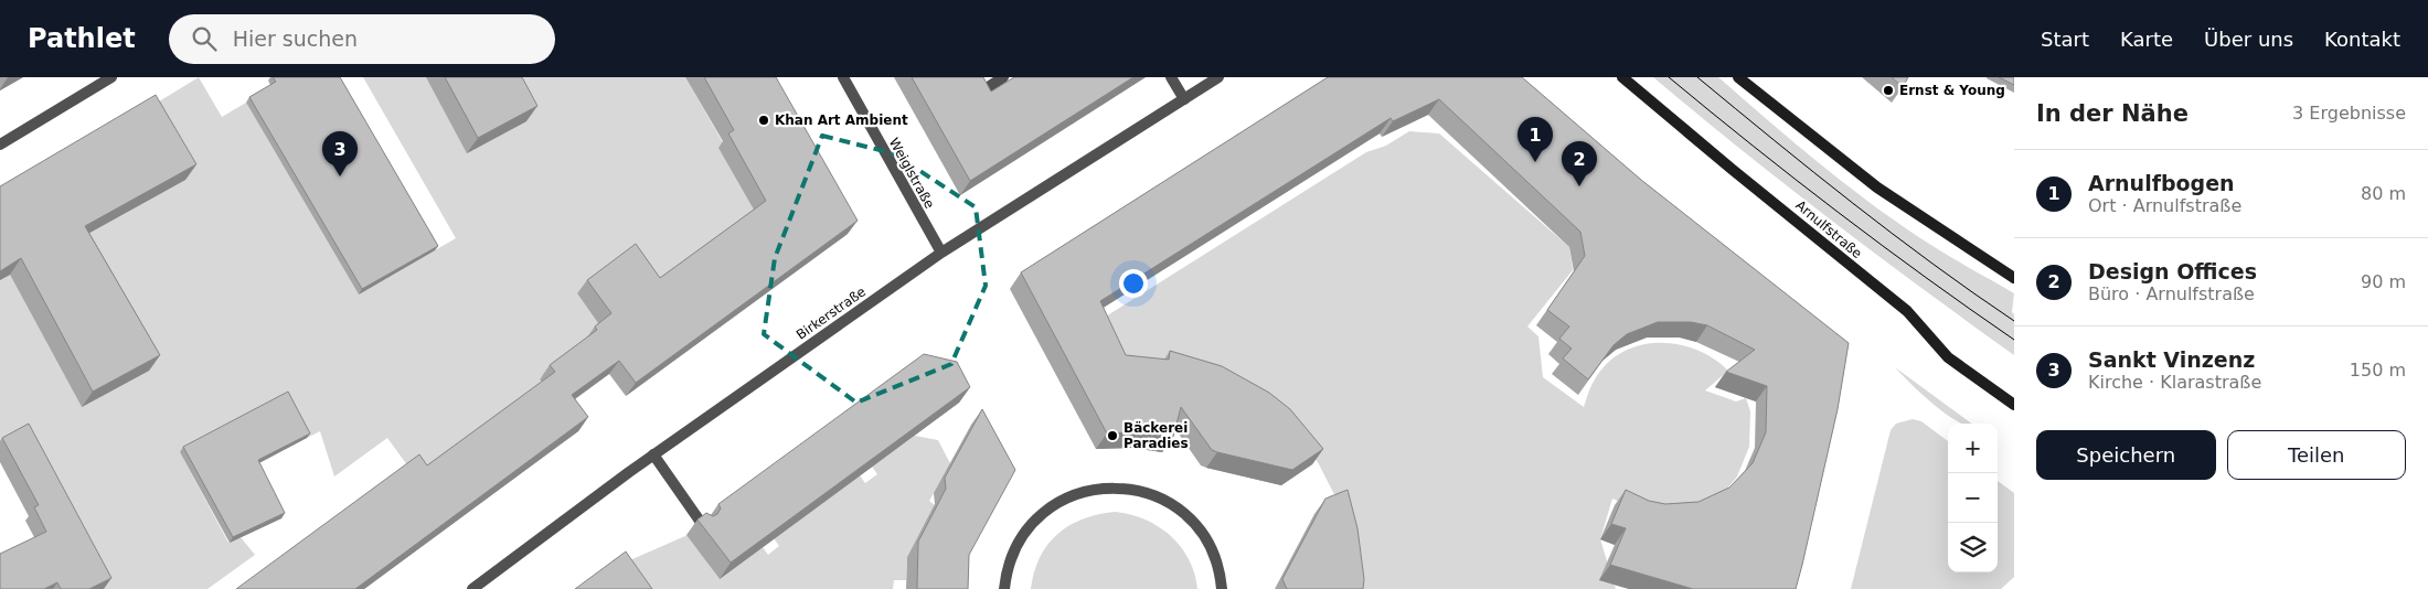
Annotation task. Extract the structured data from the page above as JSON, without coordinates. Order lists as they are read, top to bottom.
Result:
{
  "streets": {
    "main road": ["Arnulfstraße"],
    "street": ["Weiglstraße", "Birkerstraße"]
  },
  "crossings": [
    ["Weiglstraße", "Birkerstraße"]
  ],
  "places": ["Ernst & Young", "Khan Art Ambient", "Bäckerei Paradies"],
  "page": {
    "header": "Pathlet",
    "search": "Hier suchen",
    "nav": [
      "Start",
      "Karte",
      "Über uns",
      "Kontakt"
    ],
    "heading": ["In der Nähe", "3 Ergebnisse"],
    "pins": ["1", "3", "2"],
    "list": [
      {
        "mark": "1",
        "name": "Arnulfbogen",
        "note": "Ort · Arnulfstraße",
        "value": "80 m"
      },
      {
        "mark": "2",
        "name": "Design Offices",
        "note": "Büro · Arnulfstraße",
        "value": "90 m"
      },
      {
        "mark": "3",
        "name": "Sankt Vinzenz",
        "note": "Kirche · Klarastraße",
        "value": "150 m"
      }
    ],
    "buttons": ["Speichern", "Teilen"],
    "map_buttons": ["+", "−"]
  }
}
